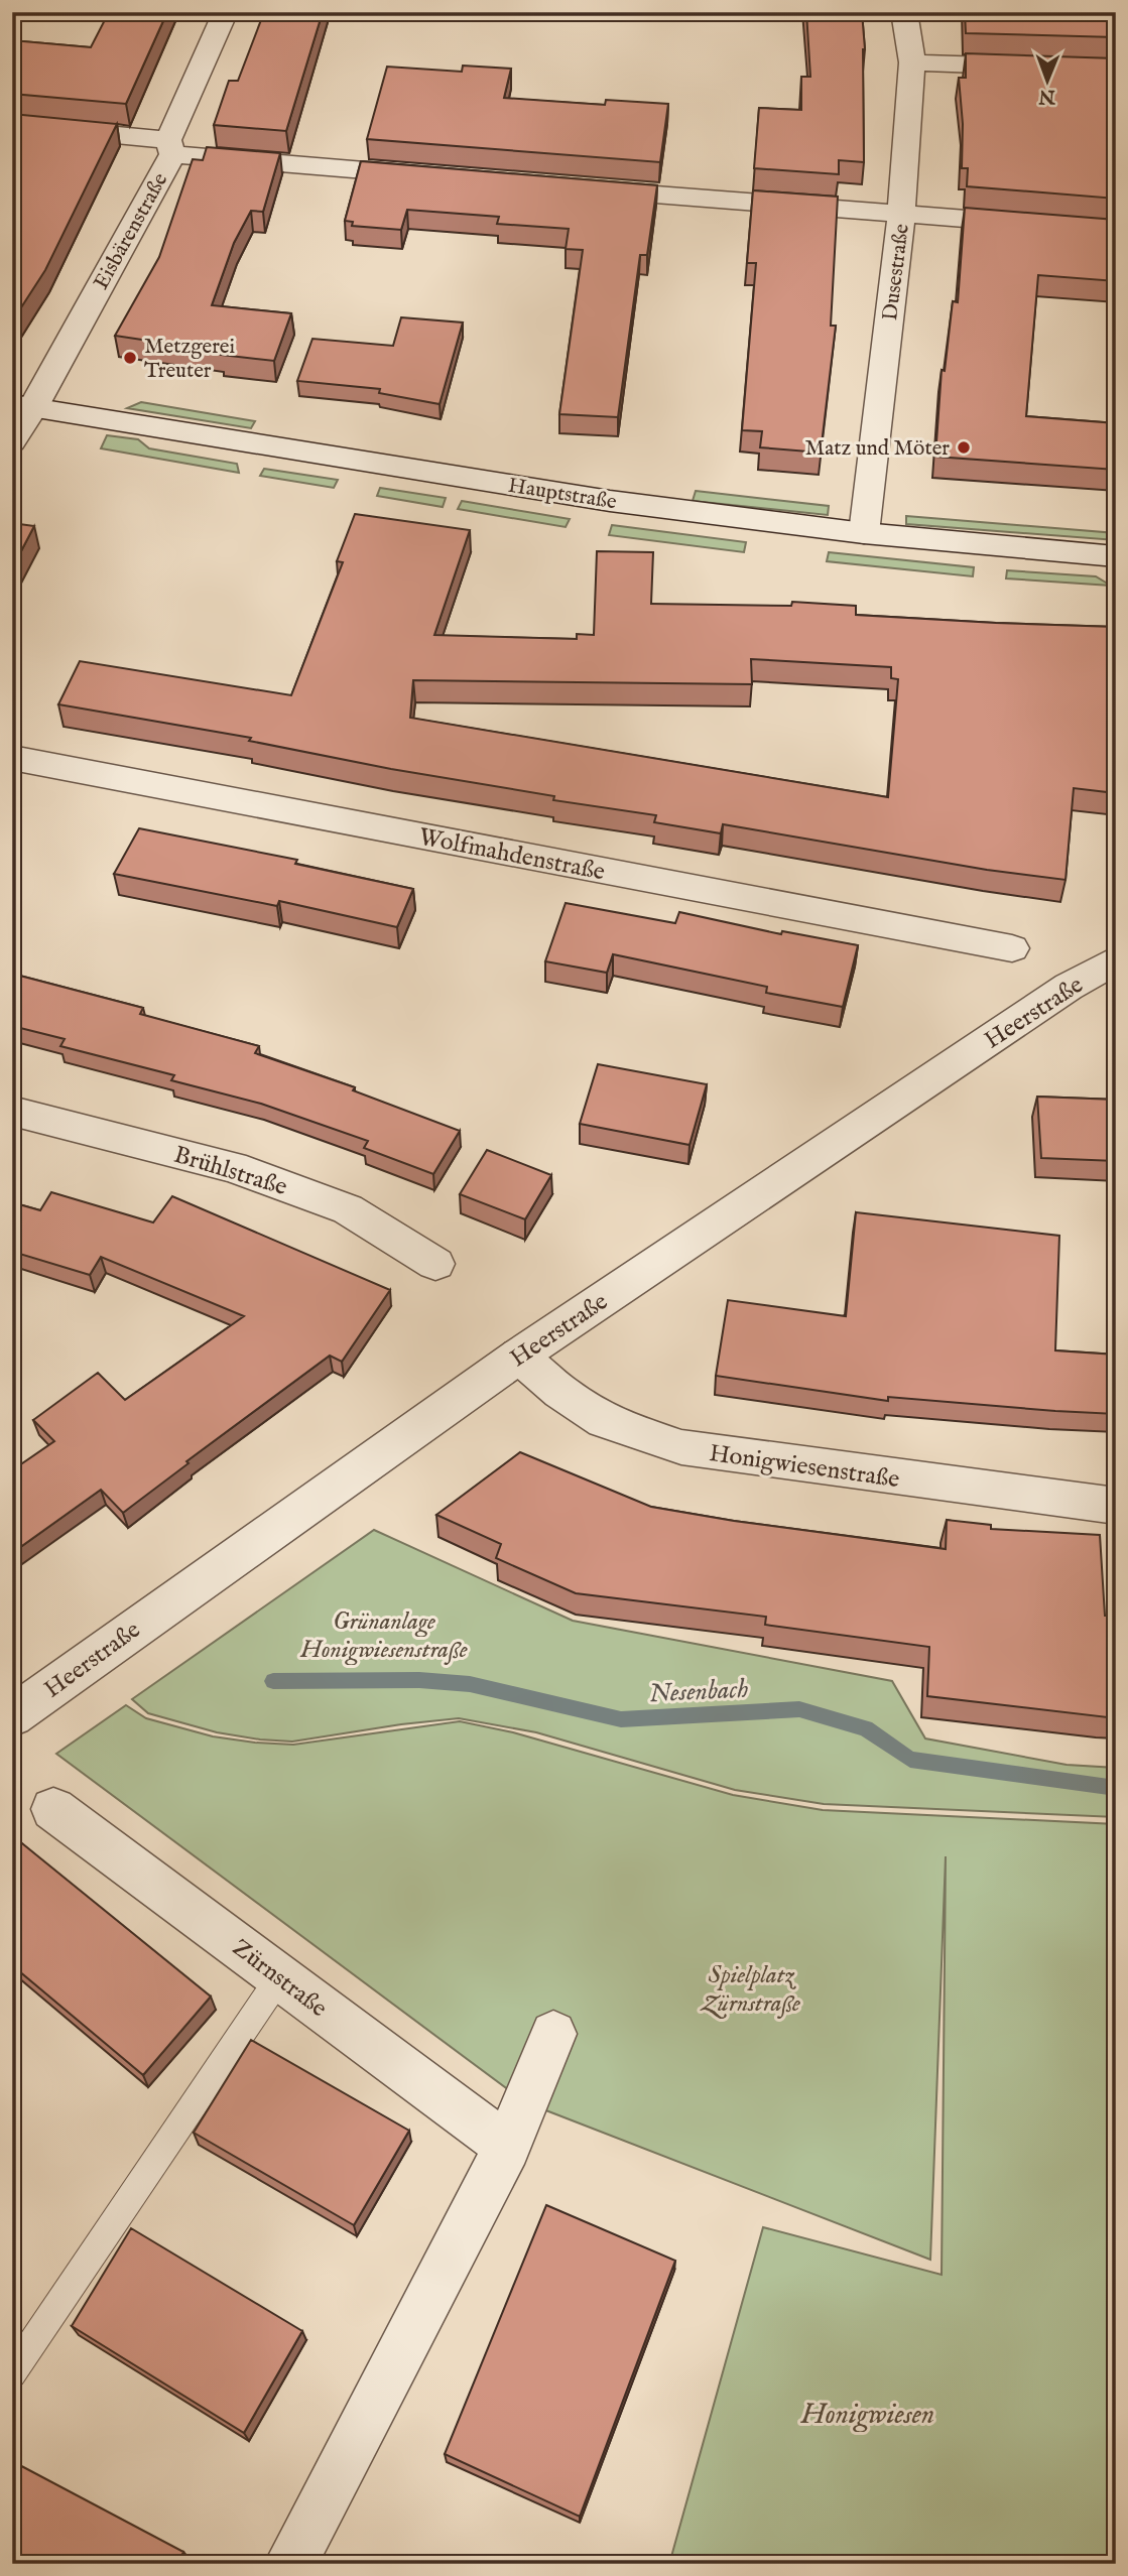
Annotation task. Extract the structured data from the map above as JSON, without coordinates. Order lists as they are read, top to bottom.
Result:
{
  "streets": {
    "street": [
      "Eisbärenstraße",
      "Dusestraße",
      "Hauptstraße",
      "Wolfmahdenstraße",
      "Heerstraße",
      "Brühlstraße",
      "Honigwiesenstraße",
      "Zürnstraße"
    ]
  },
  "crossings": [
    ["Eisbärenstraße", "Hauptstraße"],
    ["Dusestraße", "Hauptstraße"],
    ["Heerstraße", "Honigwiesenstraße"]
  ],
  "water": ["Nesenbach"],
  "parks": ["Grünanlage Honigwiesenstraße", "Spielplatz Zürnstraße", "Honigwiesen"],
  "places": ["Metzgerei Treuter", "Matz und Möter"],
  "north": "bottom"
}
